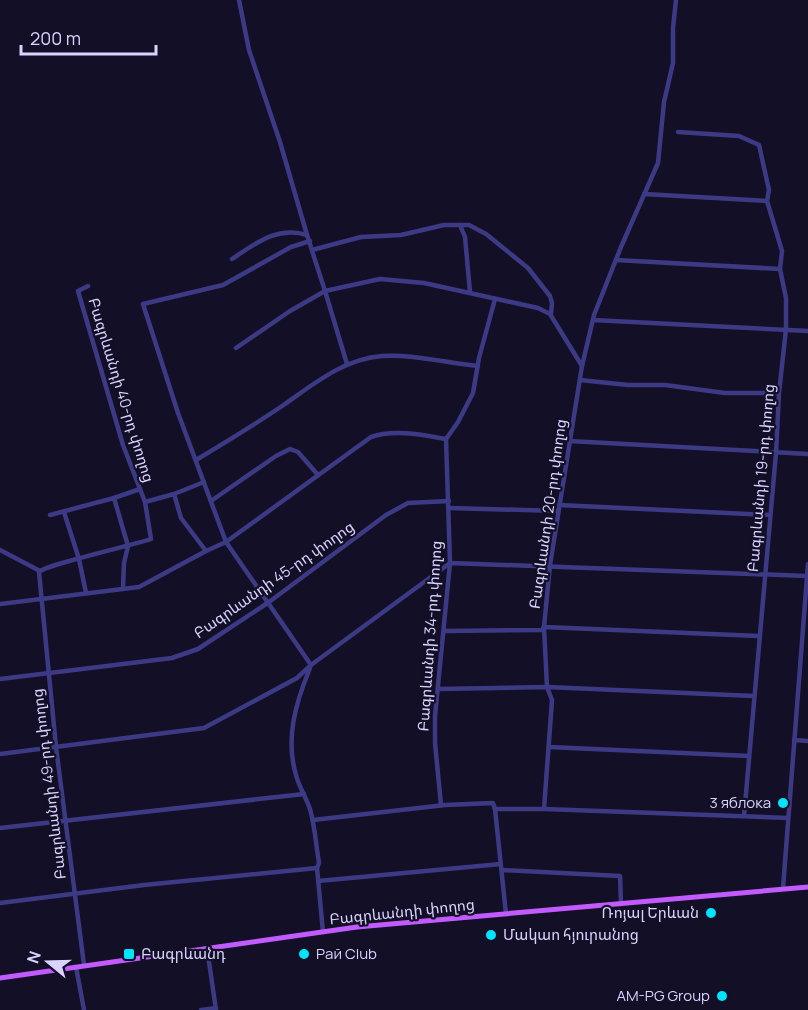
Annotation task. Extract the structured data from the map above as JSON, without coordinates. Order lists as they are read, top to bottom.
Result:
{
  "streets": {
    "main road": ["Բագրևանդի փողոց"],
    "street": [
      "Բագրևանդի 40-րդ փողոց",
      "Բագրևանդի 19-րդ փողոց",
      "Բագրևանդի 20-րդ փողոց",
      "Բագրևանդի 45-րդ փողոց",
      "Բագրևանդի 34-րդ փողոց",
      "Բագրևանդի 49-րդ փողոց"
    ]
  },
  "crossings": [
    ["Բագրևանդի 45-րդ փողոց", "Բագրևանդի 34-րդ փողոց"],
    ["Բագրևանդի 45-րդ փողոց", "Բագրևանդի 49-րդ փողոց"],
    ["Բագրևանդի 49-րդ փողոց", "Բագրևանդի փողոց"]
  ],
  "places": {
    "other": [
      "3 яблока",
      "Ռոյալ Երևան",
      "Մակաո հյուրանոց",
      "Рай Club",
      "AM-PG Group"
    ],
    "transit": ["Բագրևանդ"]
  },
  "scale_bar": "200 m",
  "north": "left"
}
